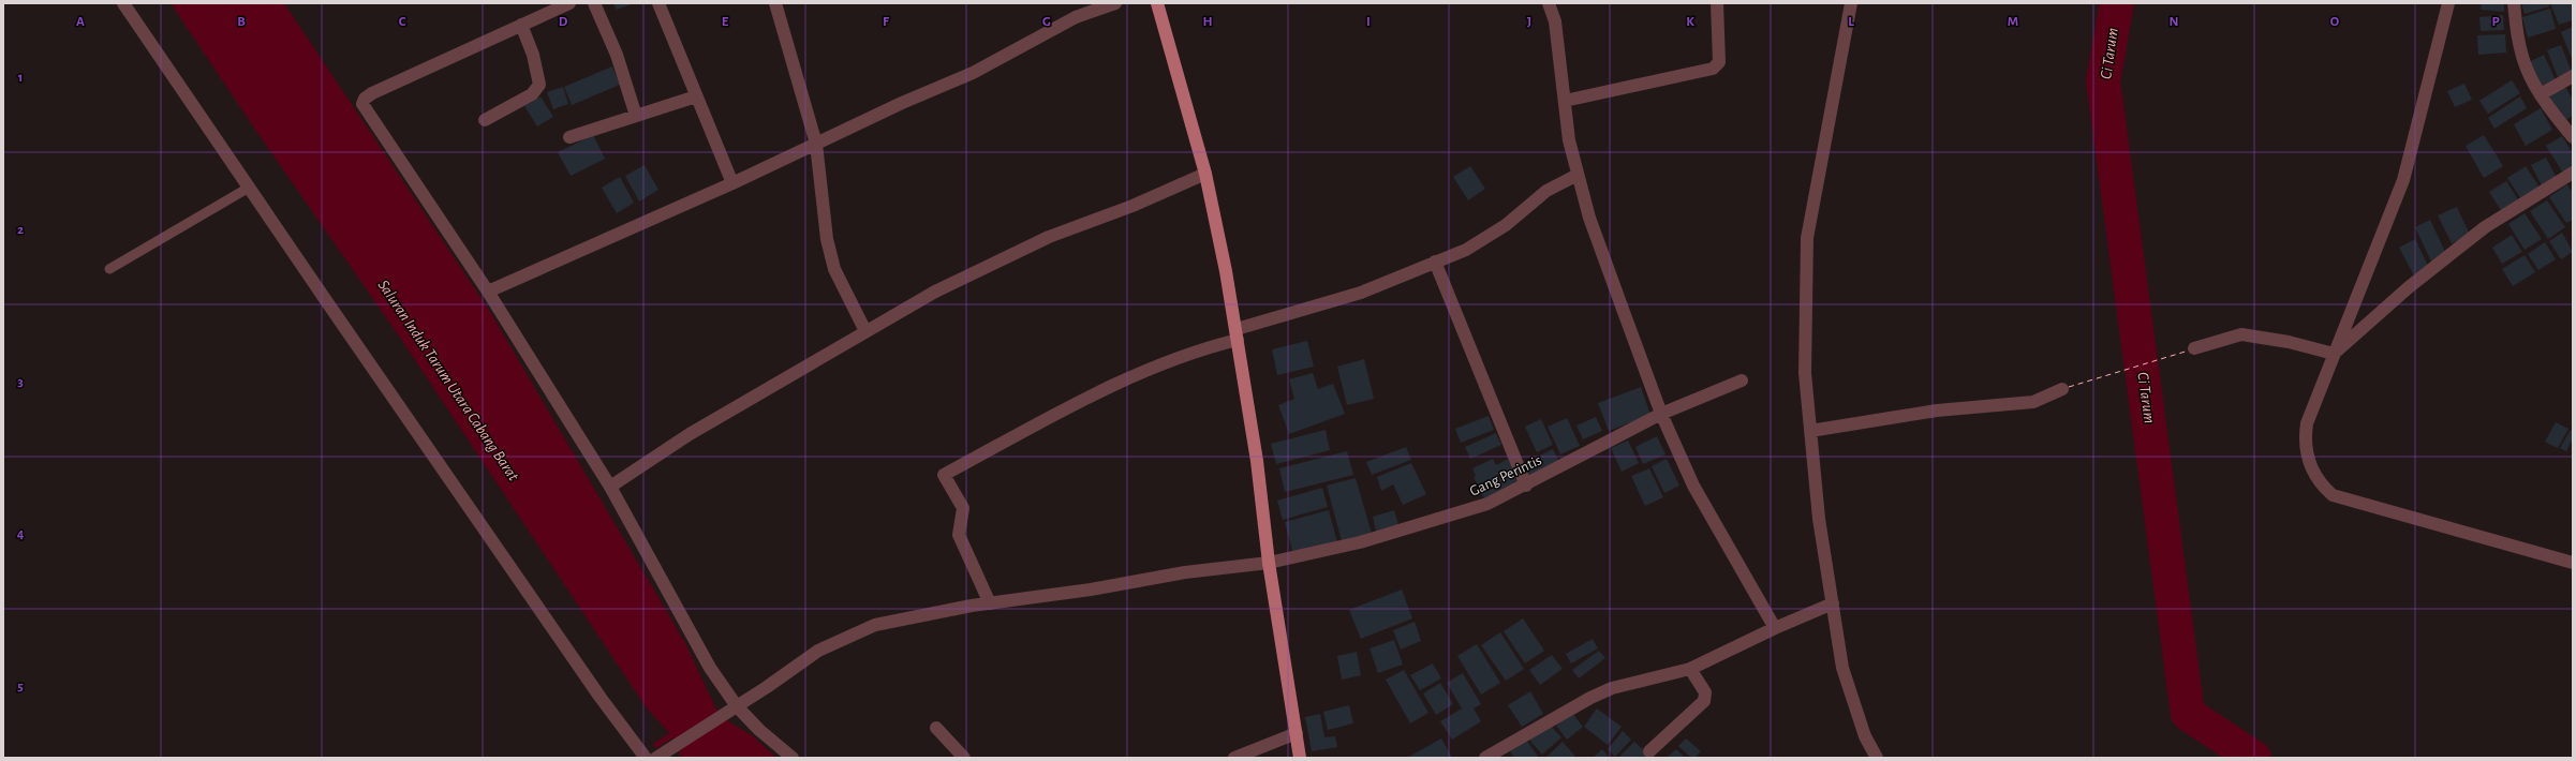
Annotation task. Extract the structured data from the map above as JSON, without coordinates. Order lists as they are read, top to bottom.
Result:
{
  "streets": {
    "street": ["Gang Perintis"]
  },
  "water": ["Ci Tarum", "Saluran Induk Tarum Utara Cabang Barat"],
  "grid": {
    "columns": [
      "A",
      "B",
      "C",
      "D",
      "E",
      "F",
      "G",
      "H",
      "I",
      "J",
      "K",
      "L",
      "M",
      "N",
      "O",
      "P"
    ],
    "rows": [
      "1",
      "2",
      "3",
      "4",
      "5"
    ]
  }
}
